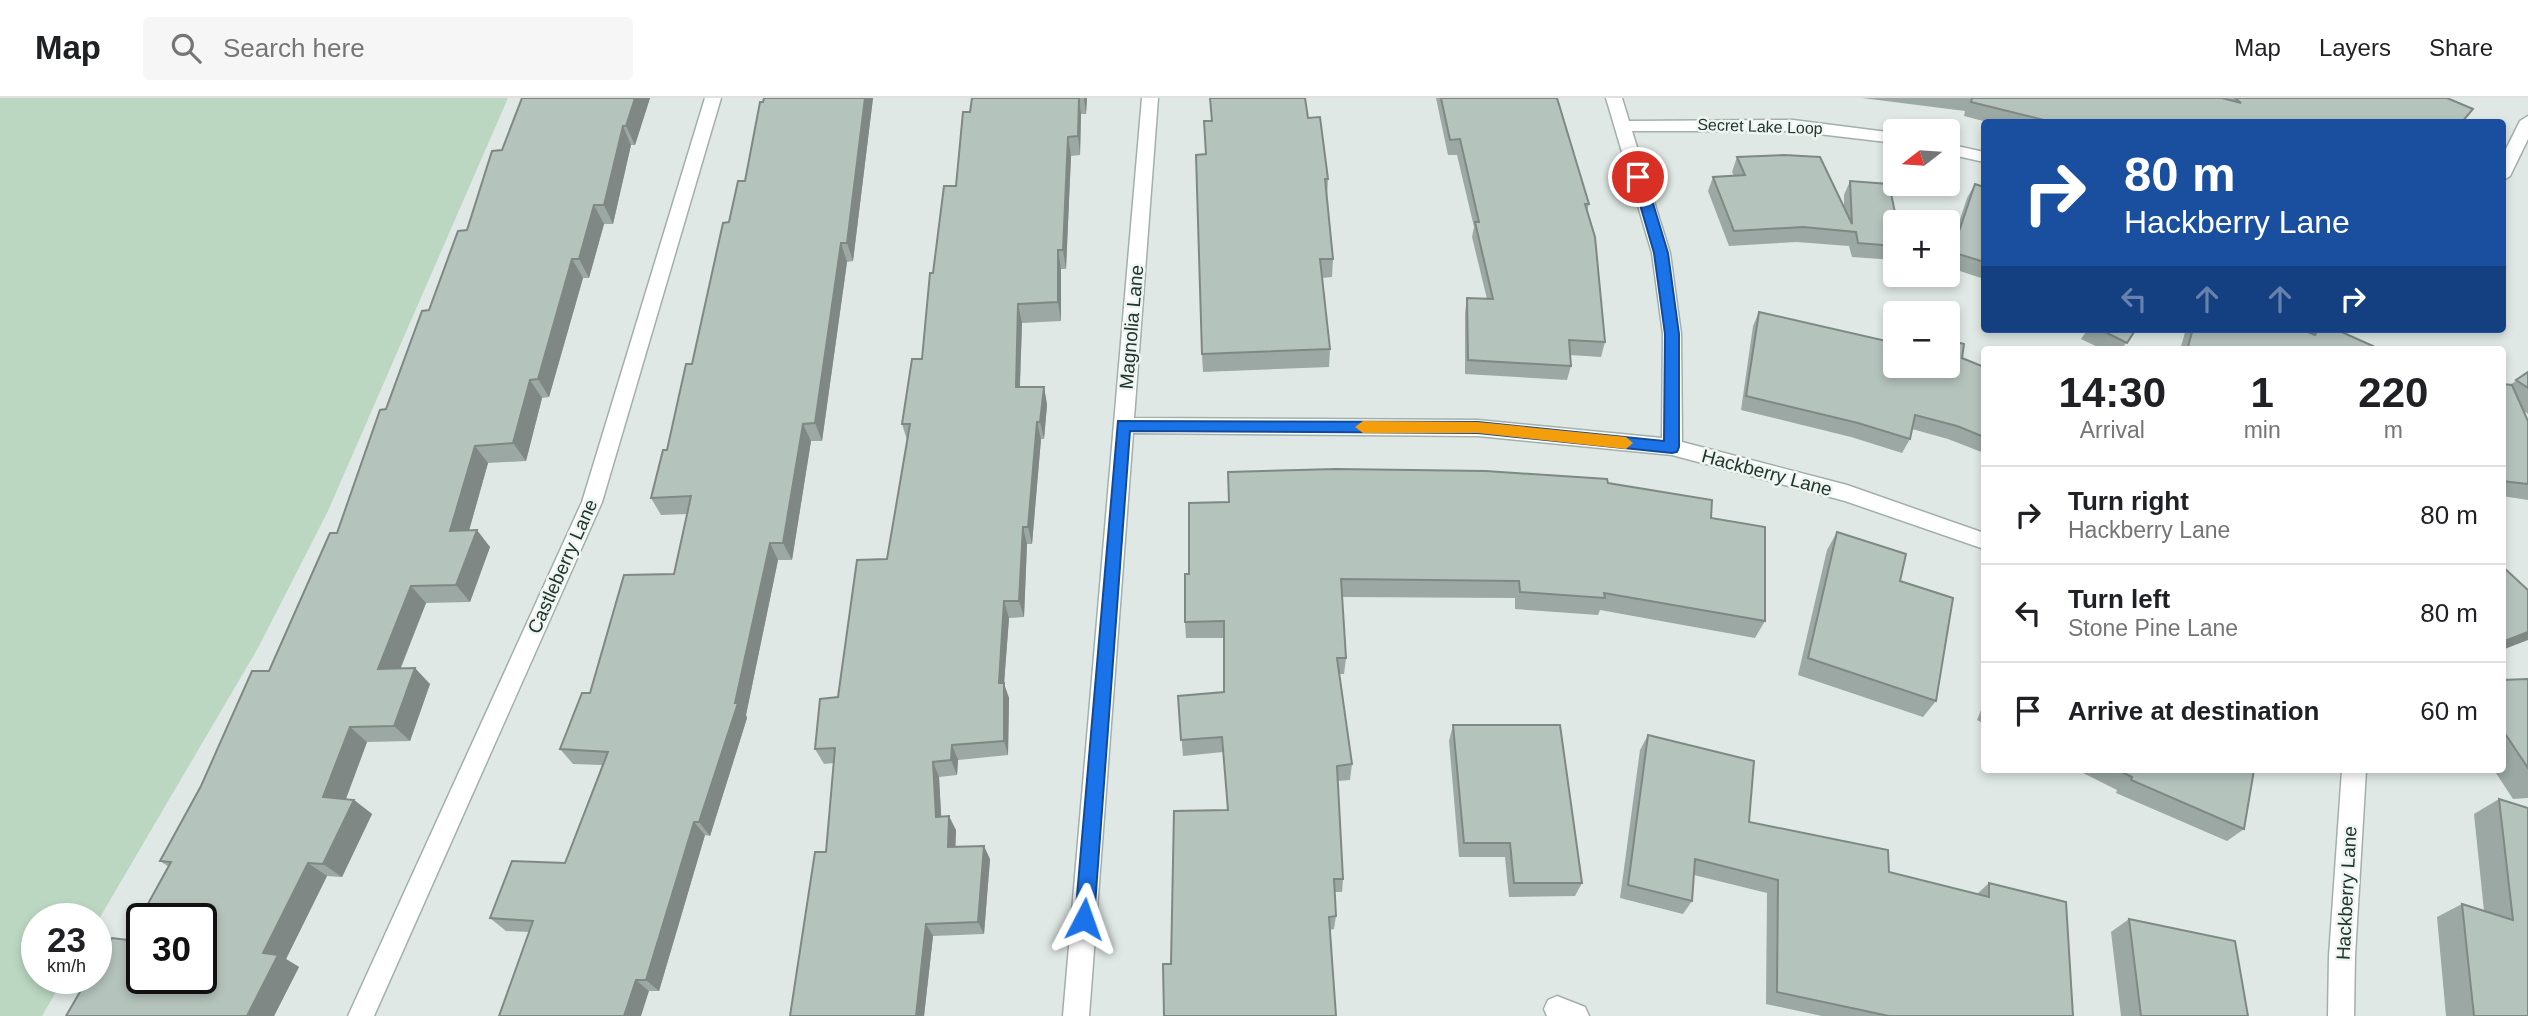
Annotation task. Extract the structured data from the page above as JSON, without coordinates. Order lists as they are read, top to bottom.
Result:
{
  "streets": {
    "street": [
      "Secret Lake Loop",
      "Magnolia Lane",
      "Hackberry Lane",
      "Castleberry Lane"
    ]
  },
  "crossings": [
    ["Magnolia Lane", "Hackberry Lane"]
  ],
  "north": "left",
  "page": {
    "header": "Map",
    "search": "Search here",
    "nav": ["Map", "Layers", "Share"],
    "map_buttons": ["+", "−"],
    "turn": ["80 m", "Hackberry Lane"],
    "eta": [
      "14:30",
      "Arrival",
      "1",
      "min",
      "220",
      "m"
    ],
    "list": [
      {
        "name": "Turn right",
        "note": "Hackberry Lane",
        "value": "80 m"
      },
      {
        "name": "Turn left",
        "note": "Stone Pine Lane",
        "value": "80 m"
      },
      {
        "name": "Arrive at destination",
        "value": "60 m"
      }
    ],
    "speed": "23 km/h",
    "limit": "30"
  }
}
